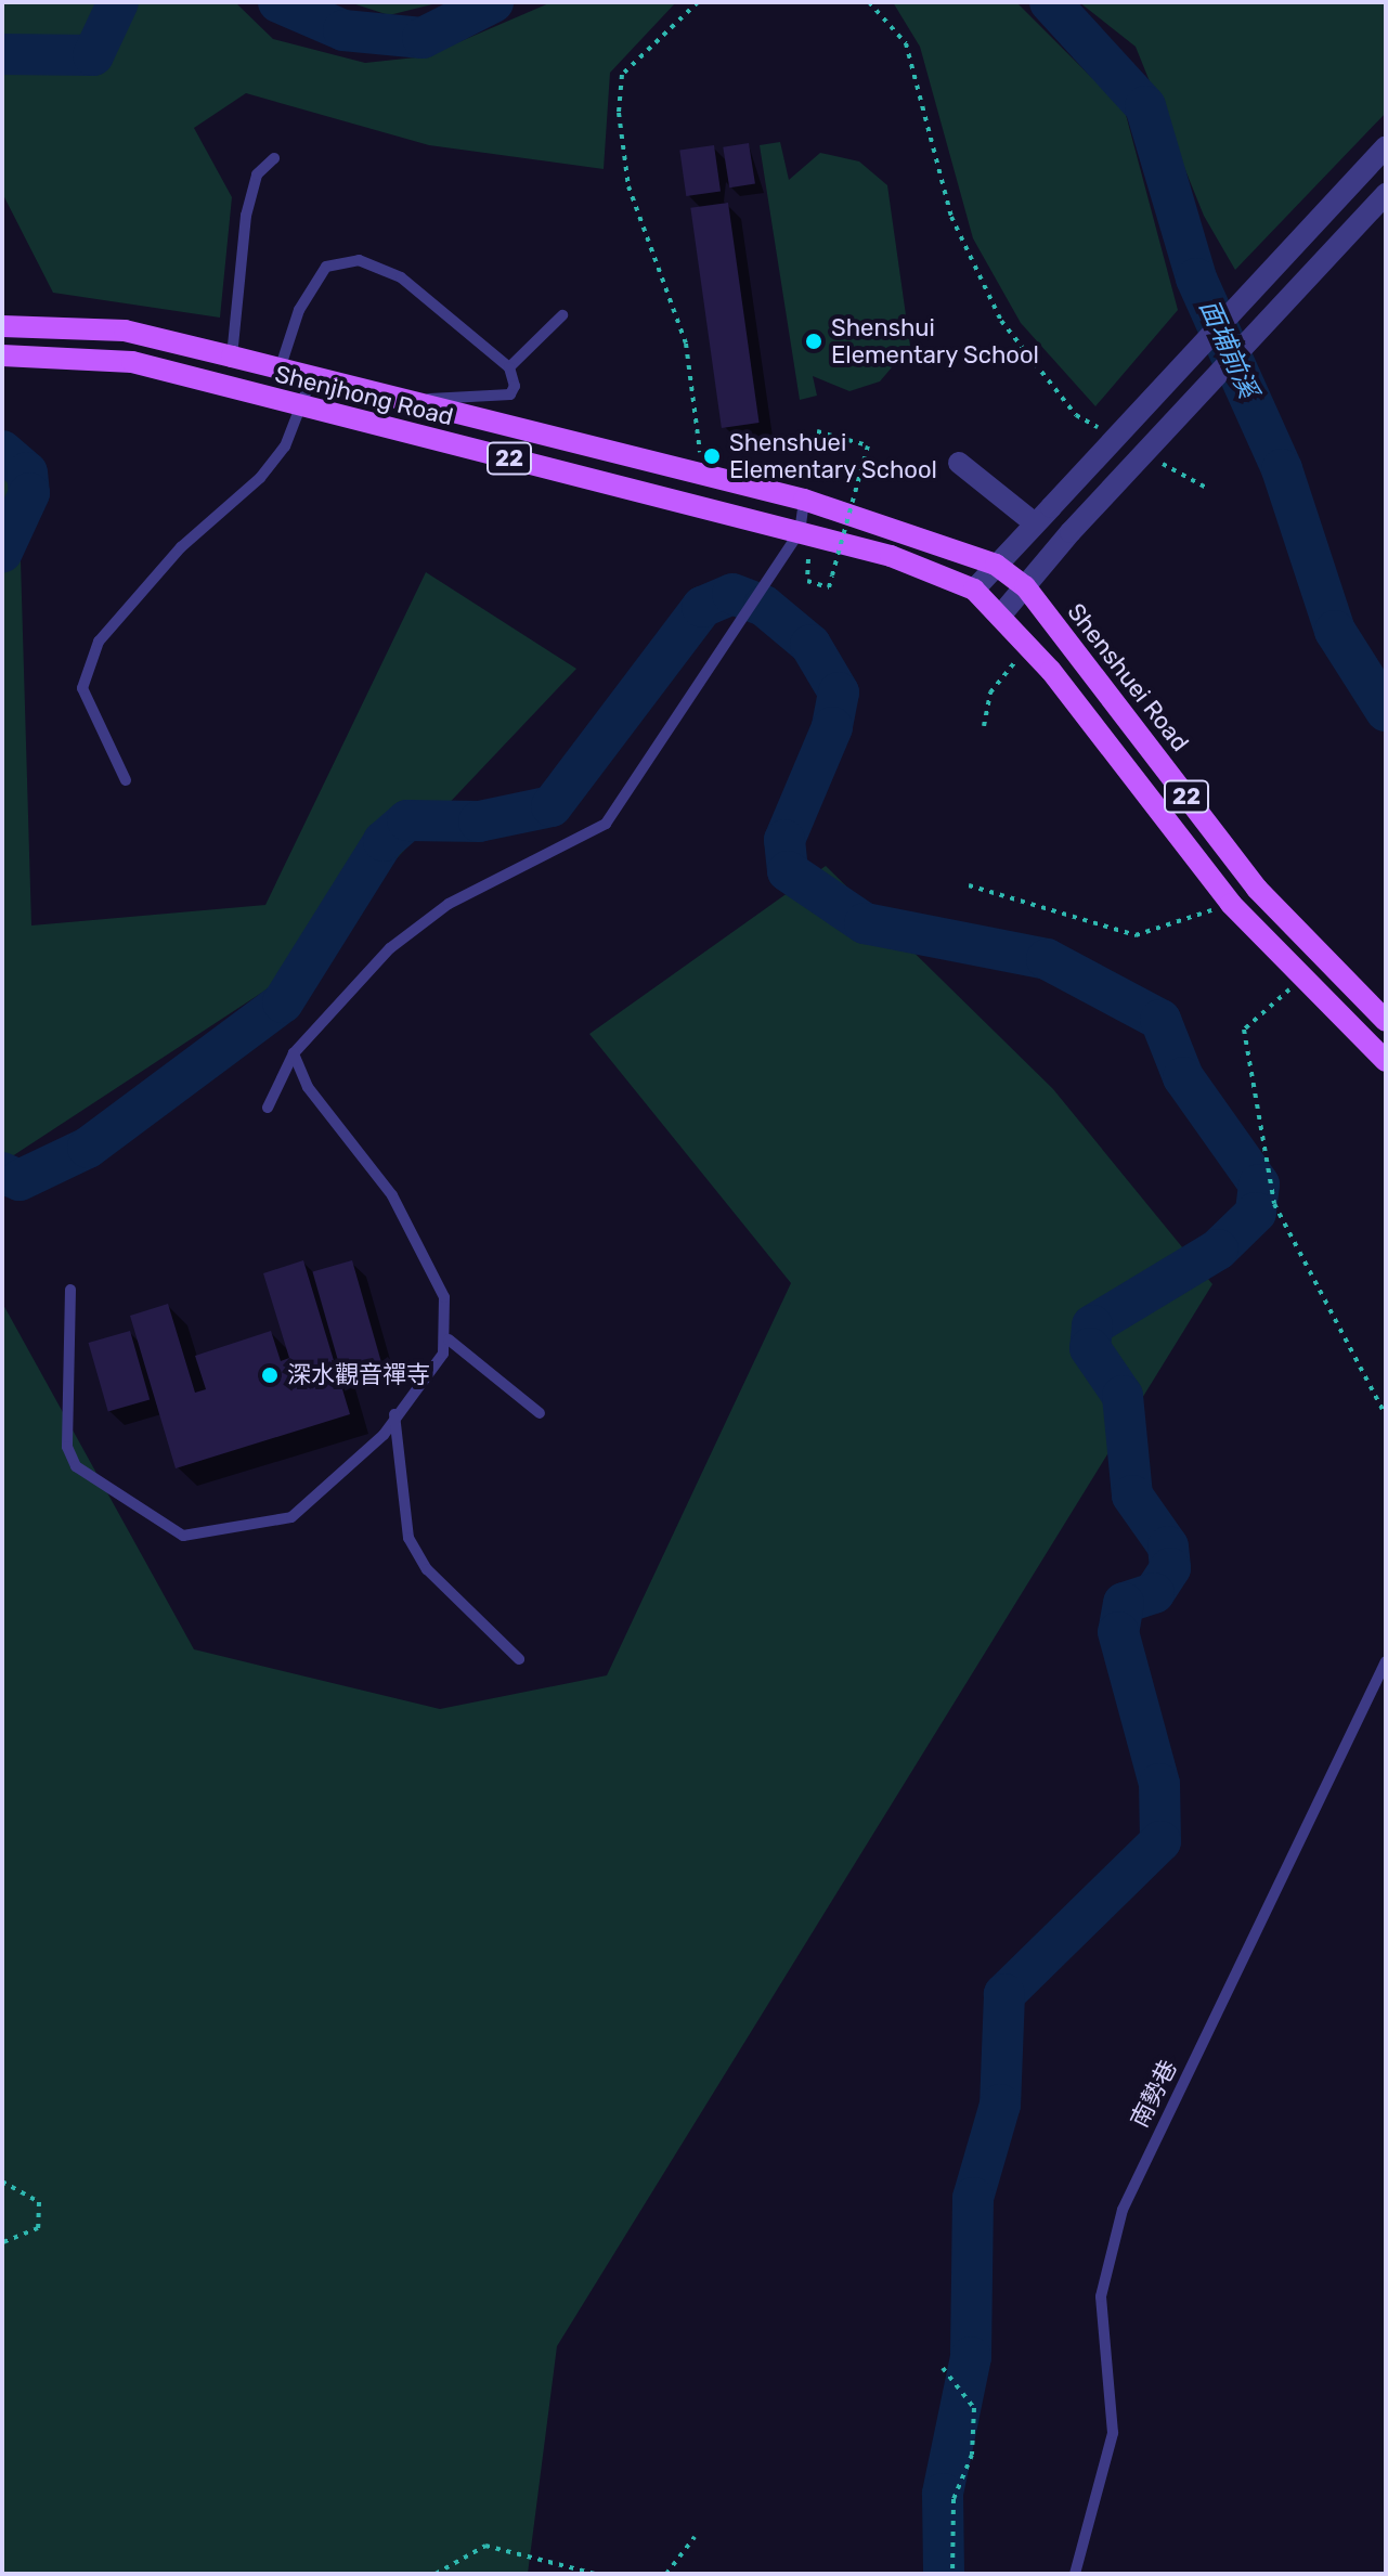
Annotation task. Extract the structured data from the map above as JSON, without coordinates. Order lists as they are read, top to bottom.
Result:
{
  "streets": {
    "main road": ["Shenjhong Road", "22", "Shenshuei Road"],
    "lane": ["南勢巷"]
  },
  "crossings": [
    ["Shenjhong Road", "22"],
    ["Shenjhong Road", "Shenshuei Road"]
  ],
  "water": ["面埔前溪"],
  "places": ["Shenshui Elementary School", "Shenshuei Elementary School", "深水觀音禪寺"]
}
